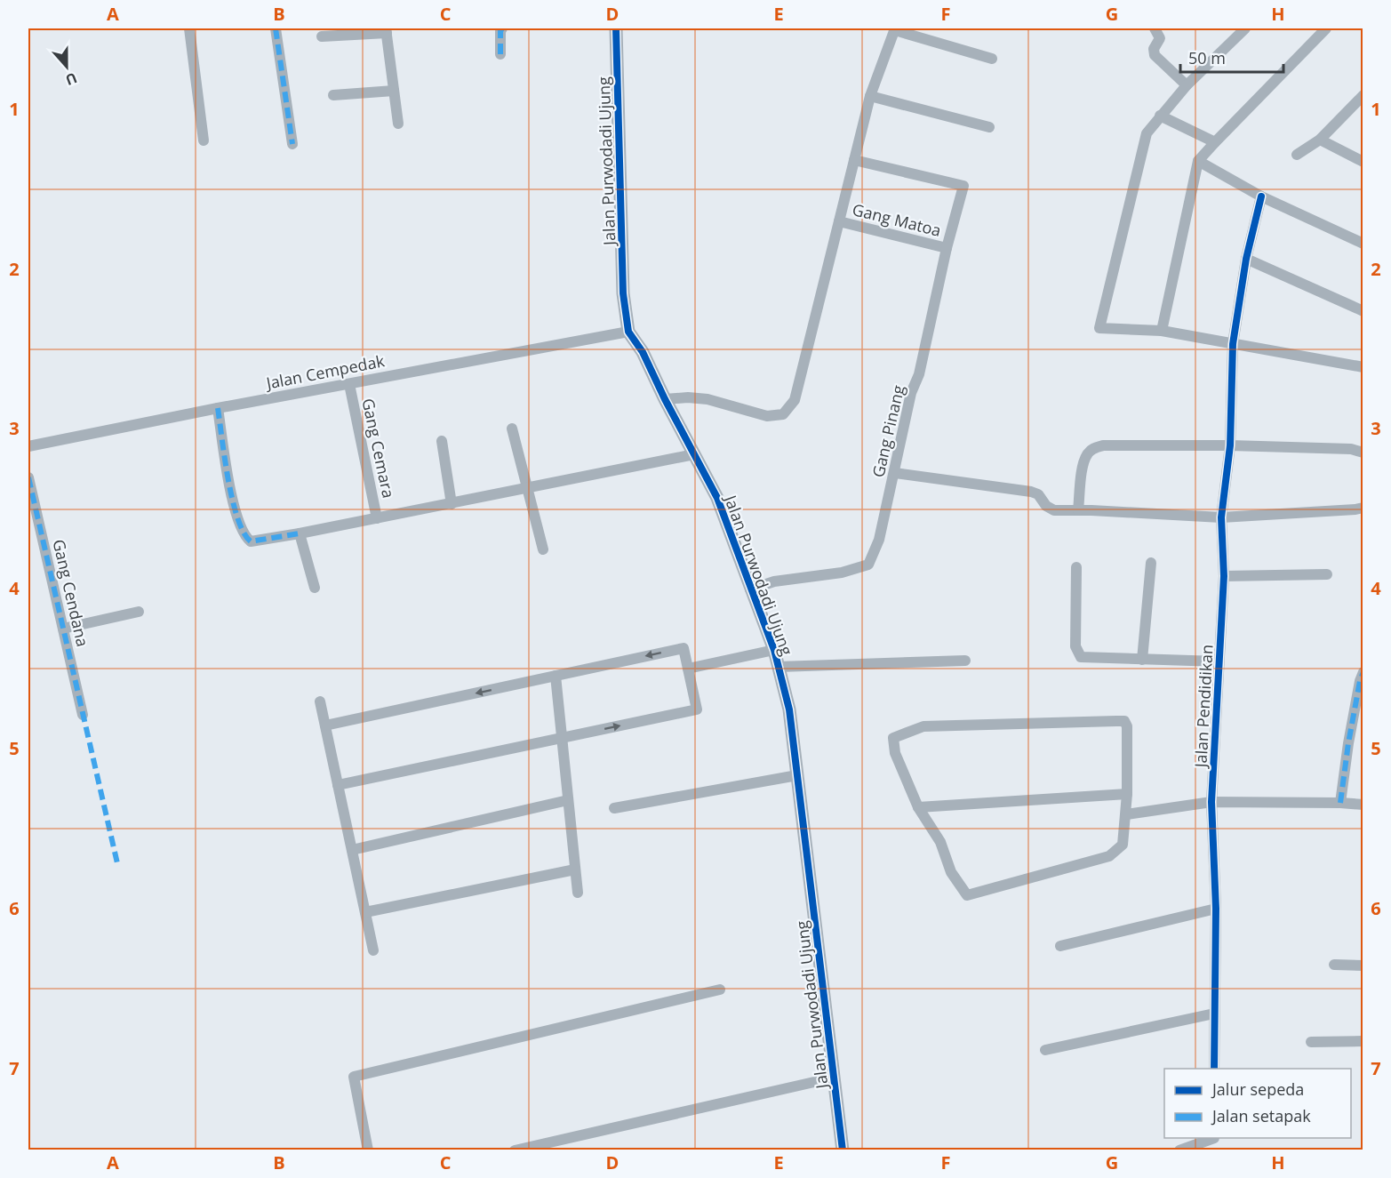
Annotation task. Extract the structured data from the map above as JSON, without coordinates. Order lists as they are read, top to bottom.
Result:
{
  "streets": {
    "street": [
      "Jalan Purwodadi Ujung",
      "Gang Matoa",
      "Jalan Cempedak",
      "Gang Pinang",
      "Gang Cemara",
      "Gang Cendana",
      "Jalan Pendidikan"
    ]
  },
  "crossings": [
    ["Jalan Purwodadi Ujung", "Jalan Cempedak"],
    ["Jalan Purwodadi Ujung", "Gang Pinang"],
    ["Gang Matoa", "Gang Pinang"],
    ["Jalan Cempedak", "Gang Cemara"]
  ],
  "legend": ["Jalur sepeda", "Jalan setapak"],
  "scale_bar": "50 m",
  "north": "bottom",
  "grid": {
    "columns": [
      "A",
      "B",
      "C",
      "D",
      "E",
      "F",
      "G",
      "H"
    ],
    "rows": [
      "1",
      "2",
      "3",
      "4",
      "5",
      "6",
      "7"
    ]
  }
}
